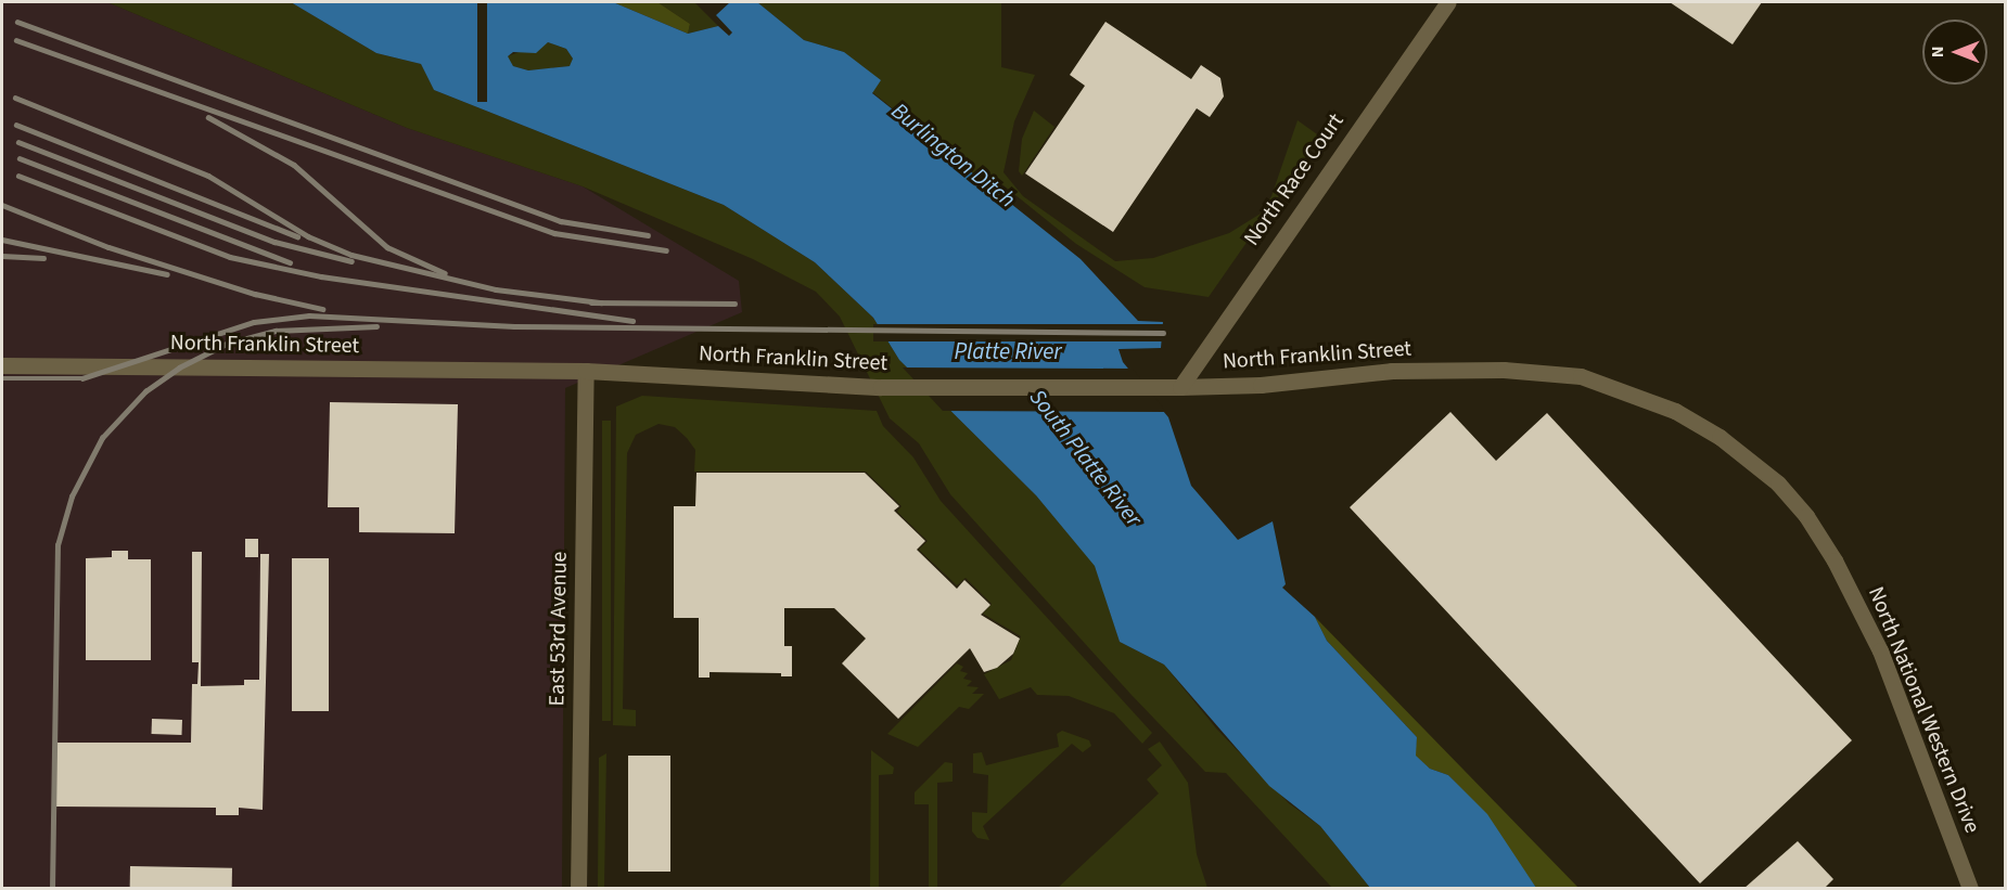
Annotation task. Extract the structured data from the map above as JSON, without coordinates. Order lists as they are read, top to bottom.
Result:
{
  "streets": {
    "street": [
      "North Race Court",
      "North Franklin Street",
      "East 53rd Avenue",
      "North National Western Drive"
    ]
  },
  "crossings": [
    ["North Race Court", "North Franklin Street"],
    ["North Franklin Street", "East 53rd Avenue"],
    ["North Franklin Street", "North National Western Drive"]
  ],
  "water": ["Burlington Ditch", "Platte River", "South Platte River"],
  "north": "left"
}
